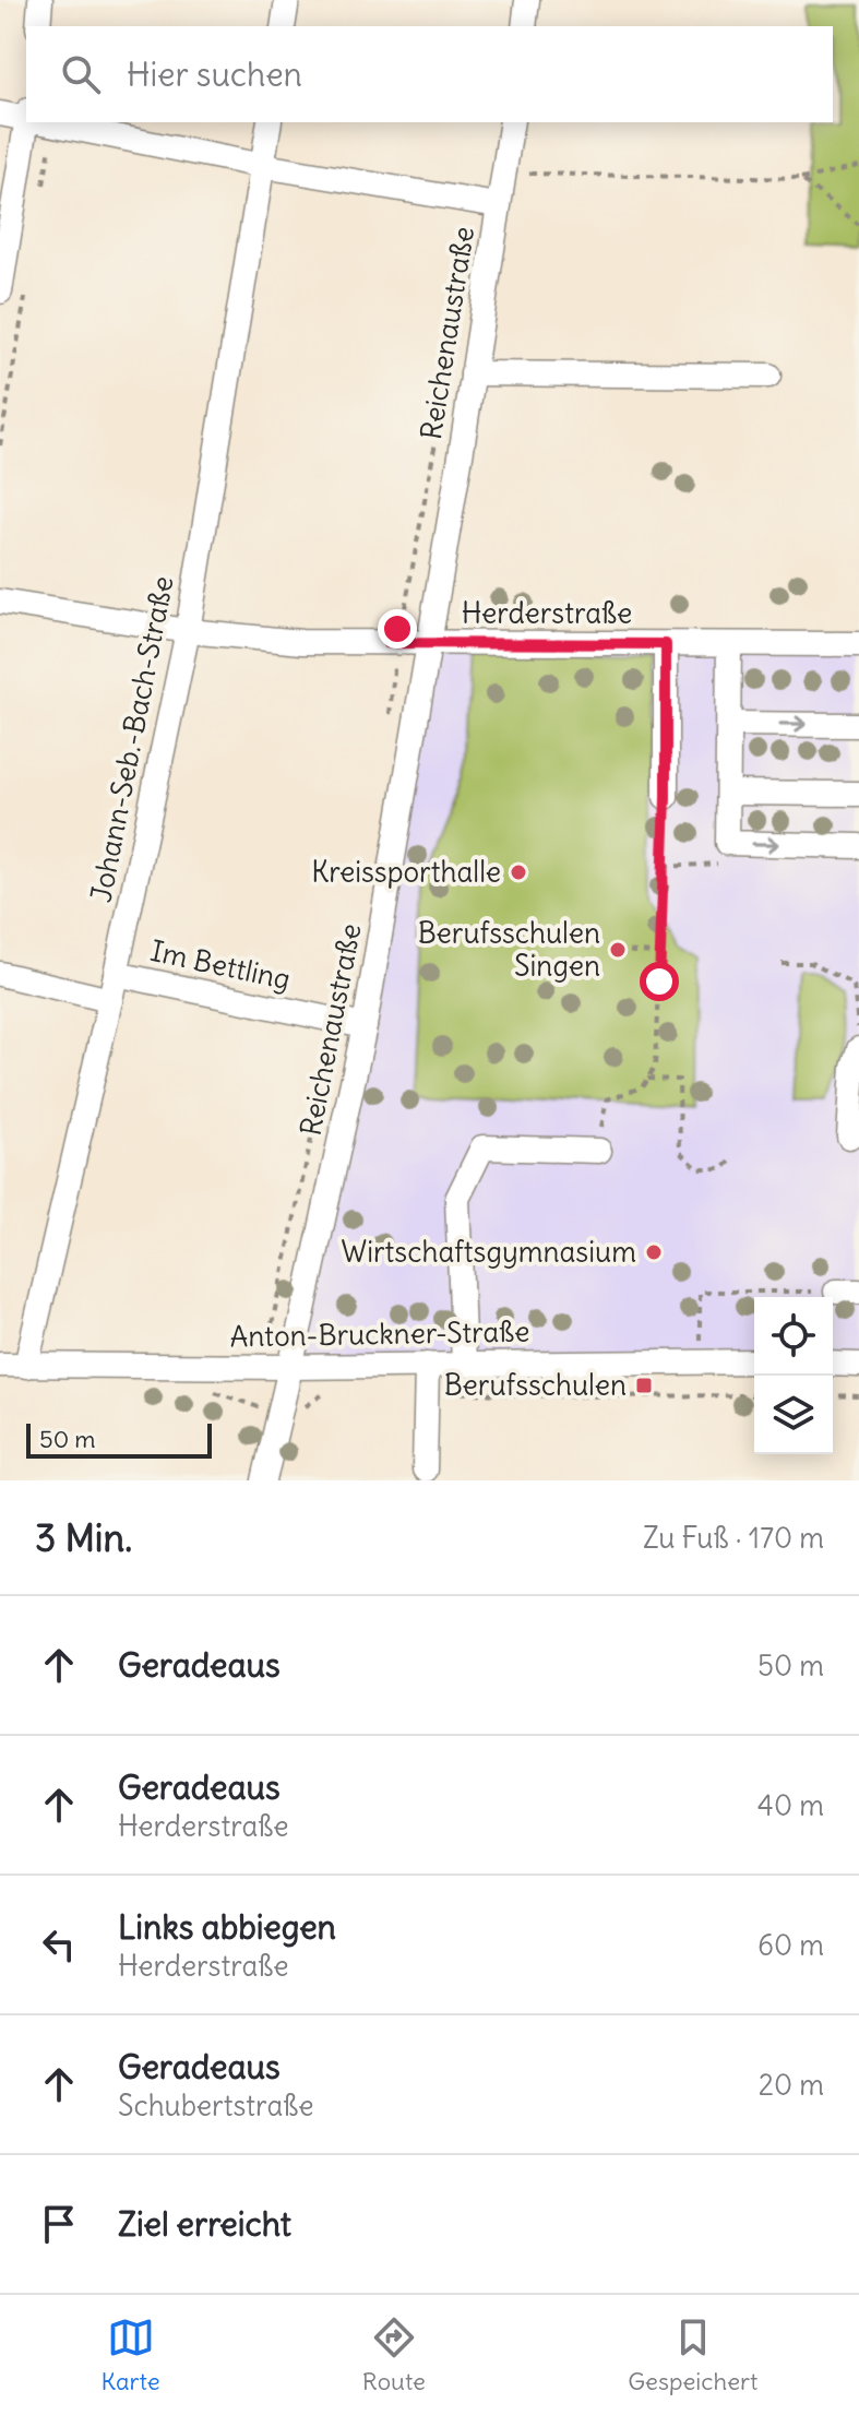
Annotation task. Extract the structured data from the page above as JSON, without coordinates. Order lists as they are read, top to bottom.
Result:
{
  "streets": {
    "street": [
      "Reichenaustraße",
      "Herderstraße",
      "Johann-Seb.-Bach-Straße",
      "Im Bettling",
      "Anton-Bruckner-Straße"
    ]
  },
  "crossings": [
    ["Reichenaustraße", "Herderstraße"],
    ["Reichenaustraße", "Im Bettling"],
    ["Reichenaustraße", "Anton-Bruckner-Straße"],
    ["Herderstraße", "Johann-Seb.-Bach-Straße"],
    ["Johann-Seb.-Bach-Straße", "Im Bettling"],
    ["Johann-Seb.-Bach-Straße", "Anton-Bruckner-Straße"]
  ],
  "places": {
    "other": ["Kreissporthalle", "Berufsschulen Singen", "Wirtschaftsgymnasium"],
    "transit": ["Berufsschulen"]
  },
  "scale_bar": "50 m",
  "page": {
    "search": "Hier suchen",
    "scale": "50 m",
    "heading": ["3 Min.", "Zu Fuß · 170 m"],
    "list": [
      ["Geradeaus", "50 m"],
      ["Geradeaus", "Herderstraße", "40 m"],
      ["Links abbiegen", "Herderstraße", "60 m"],
      ["Geradeaus", "Schubertstraße", "20 m"],
      "Ziel erreicht"
    ],
    "nav": ["Karte", "Route", "Gespeichert"]
  }
}
